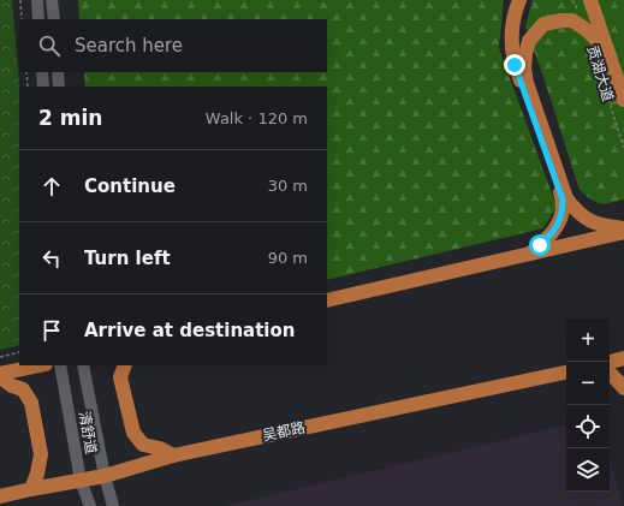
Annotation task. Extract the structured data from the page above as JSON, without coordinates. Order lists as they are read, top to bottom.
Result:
{
  "streets": {
    "main road": ["贡湖大道", "吴都路"],
    "street": ["清舒道"]
  },
  "crossings": [
    ["吴都路", "清舒道"]
  ],
  "page": {
    "search": "Search here",
    "heading": ["2 min", "Walk · 120 m"],
    "list": [
      ["Continue", "30 m"],
      ["Turn left", "90 m"],
      "Arrive at destination"
    ],
    "map_buttons": ["+", "−"]
  }
}
